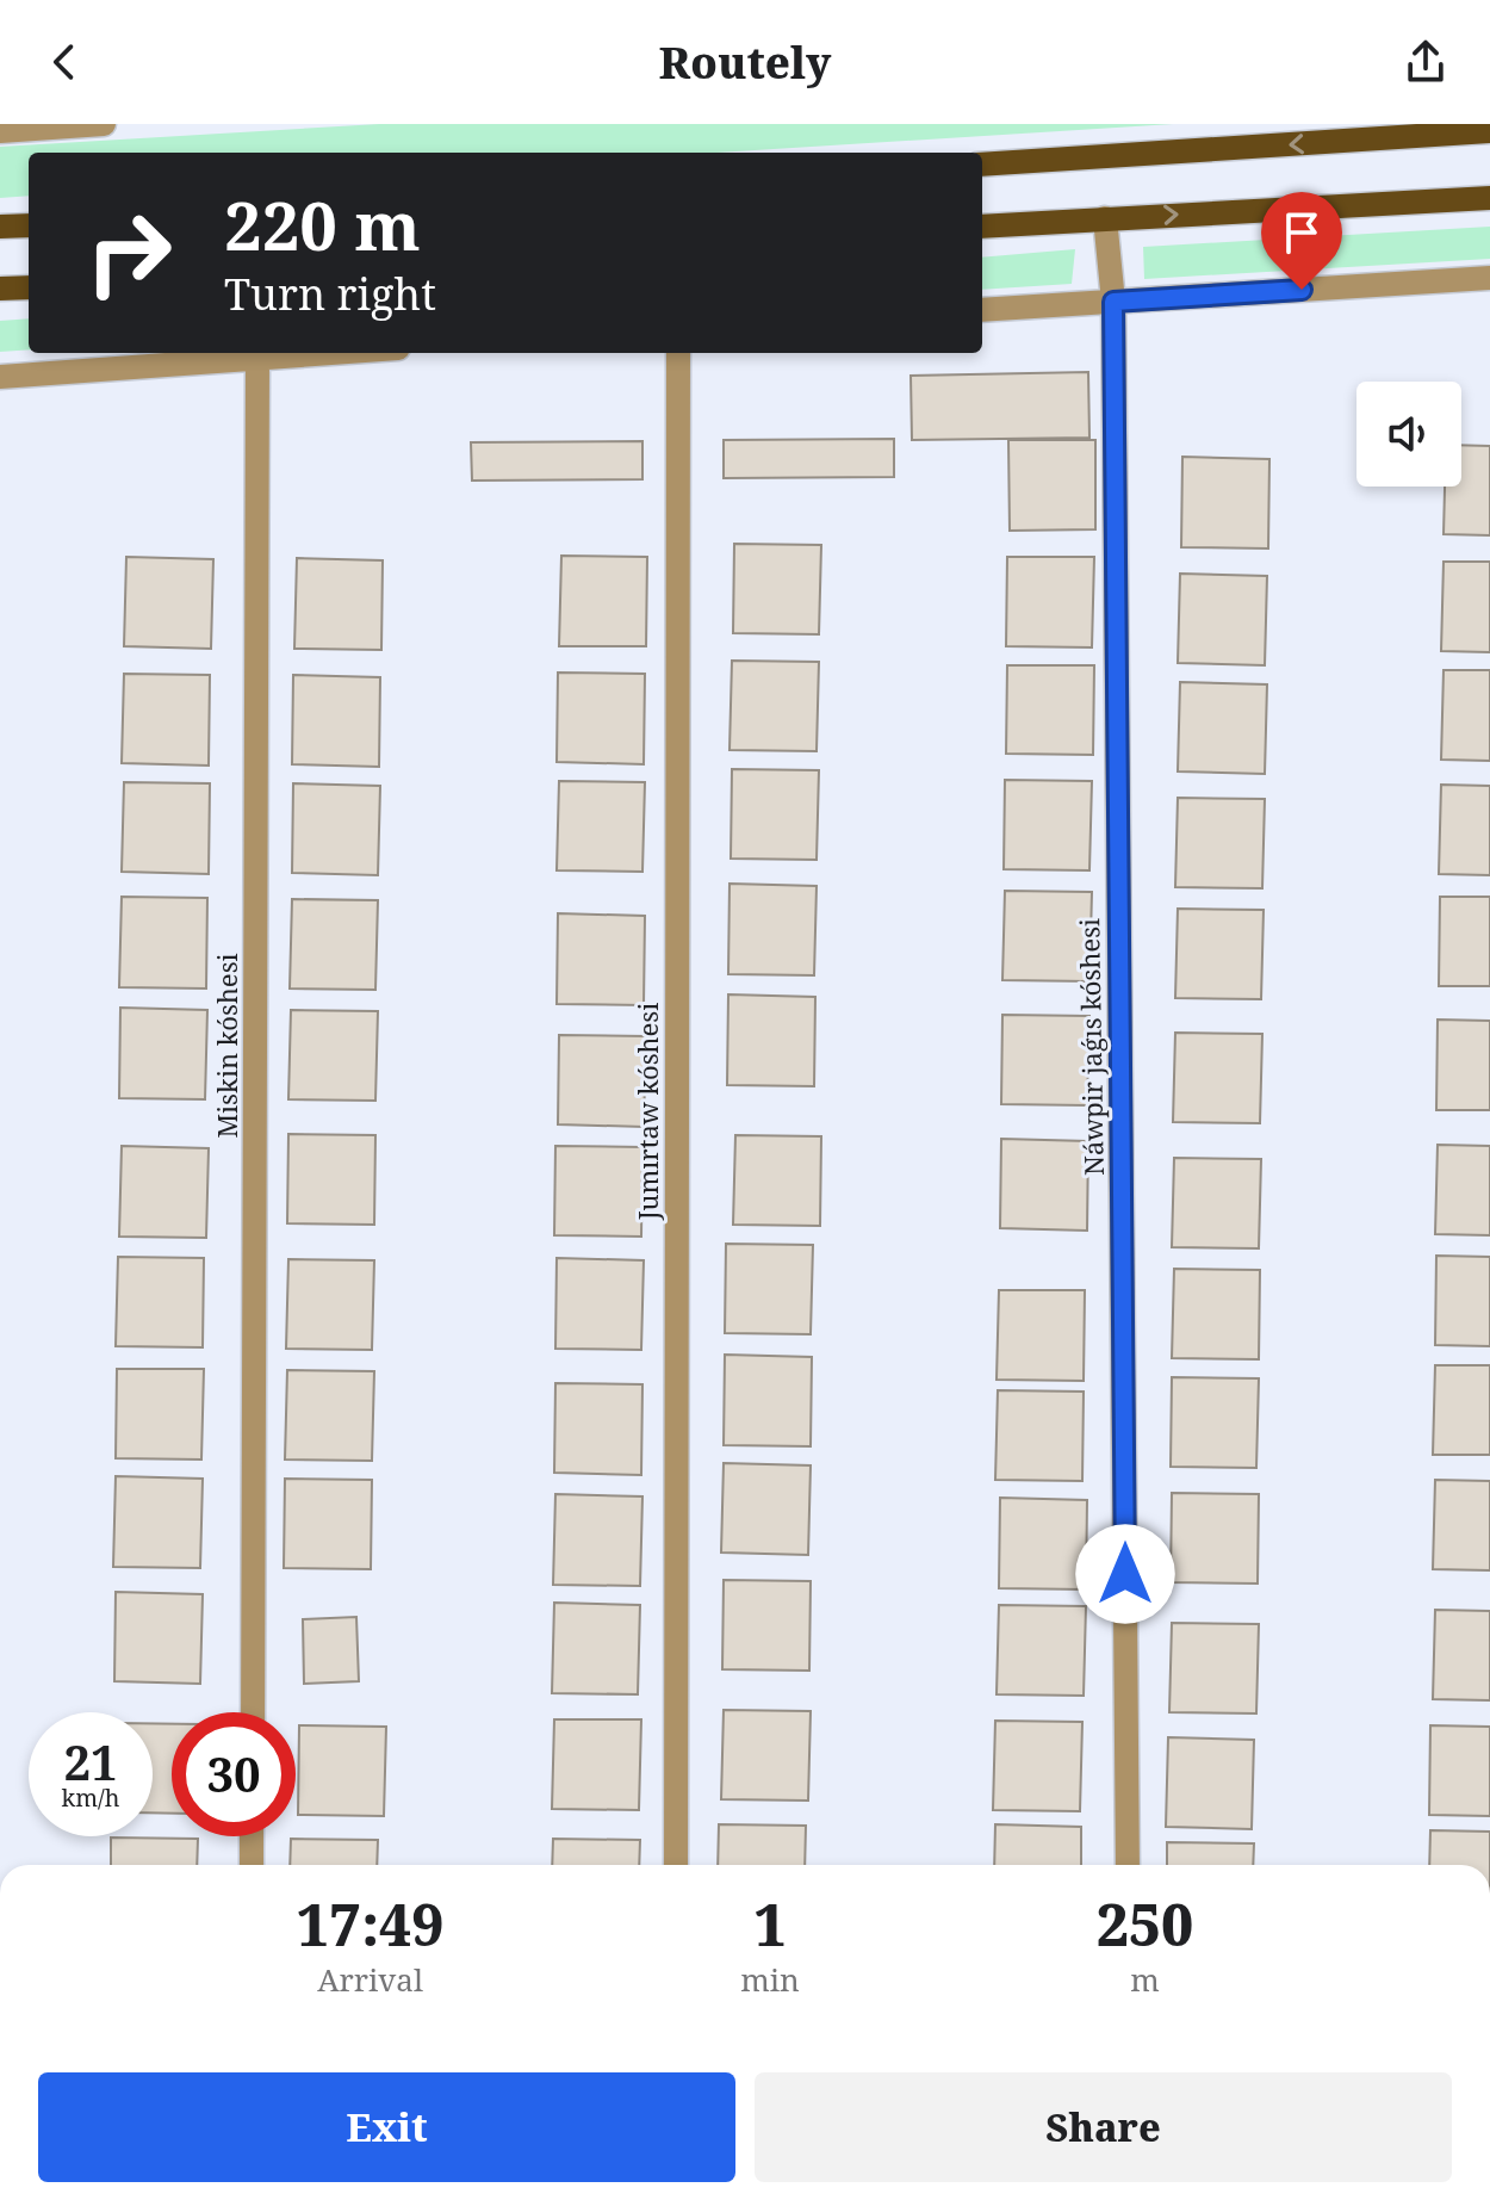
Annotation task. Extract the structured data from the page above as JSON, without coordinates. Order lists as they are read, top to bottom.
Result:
{
  "streets": {
    "street": ["Miskin kóshesi", "Náwpir jaǵıs kóshesi", "Jumırtaw kóshesi"]
  },
  "page": {
    "header": "Routely",
    "turn": ["220 m", "Turn right"],
    "speed": "21 km/h",
    "limit": "30",
    "eta": [
      "17:49",
      "Arrival",
      "1",
      "min",
      "250",
      "m"
    ],
    "buttons": ["Exit", "Share"]
  }
}
